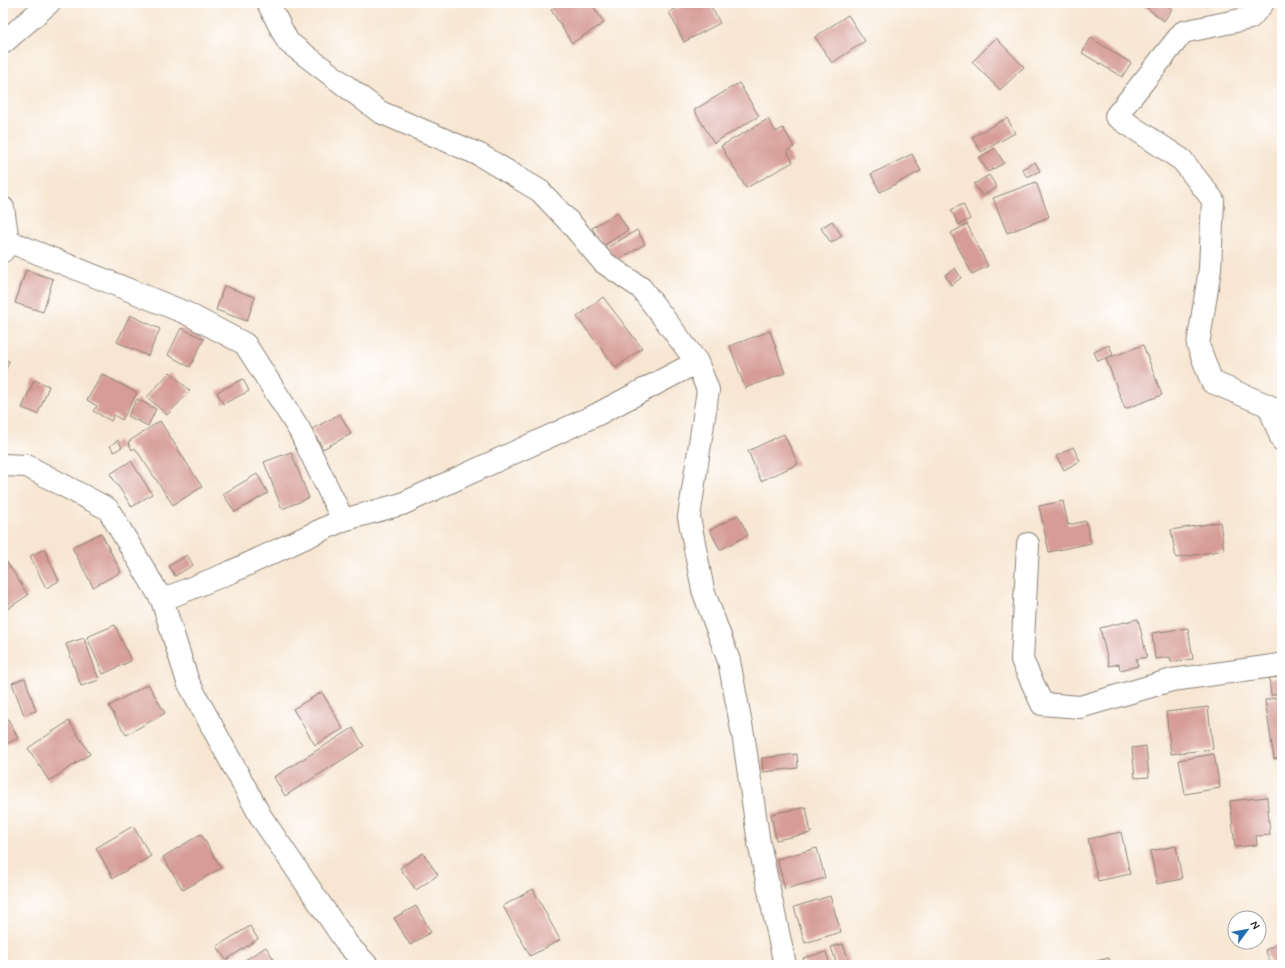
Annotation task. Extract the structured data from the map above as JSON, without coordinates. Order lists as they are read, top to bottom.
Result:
{
  "north": "top right"
}
